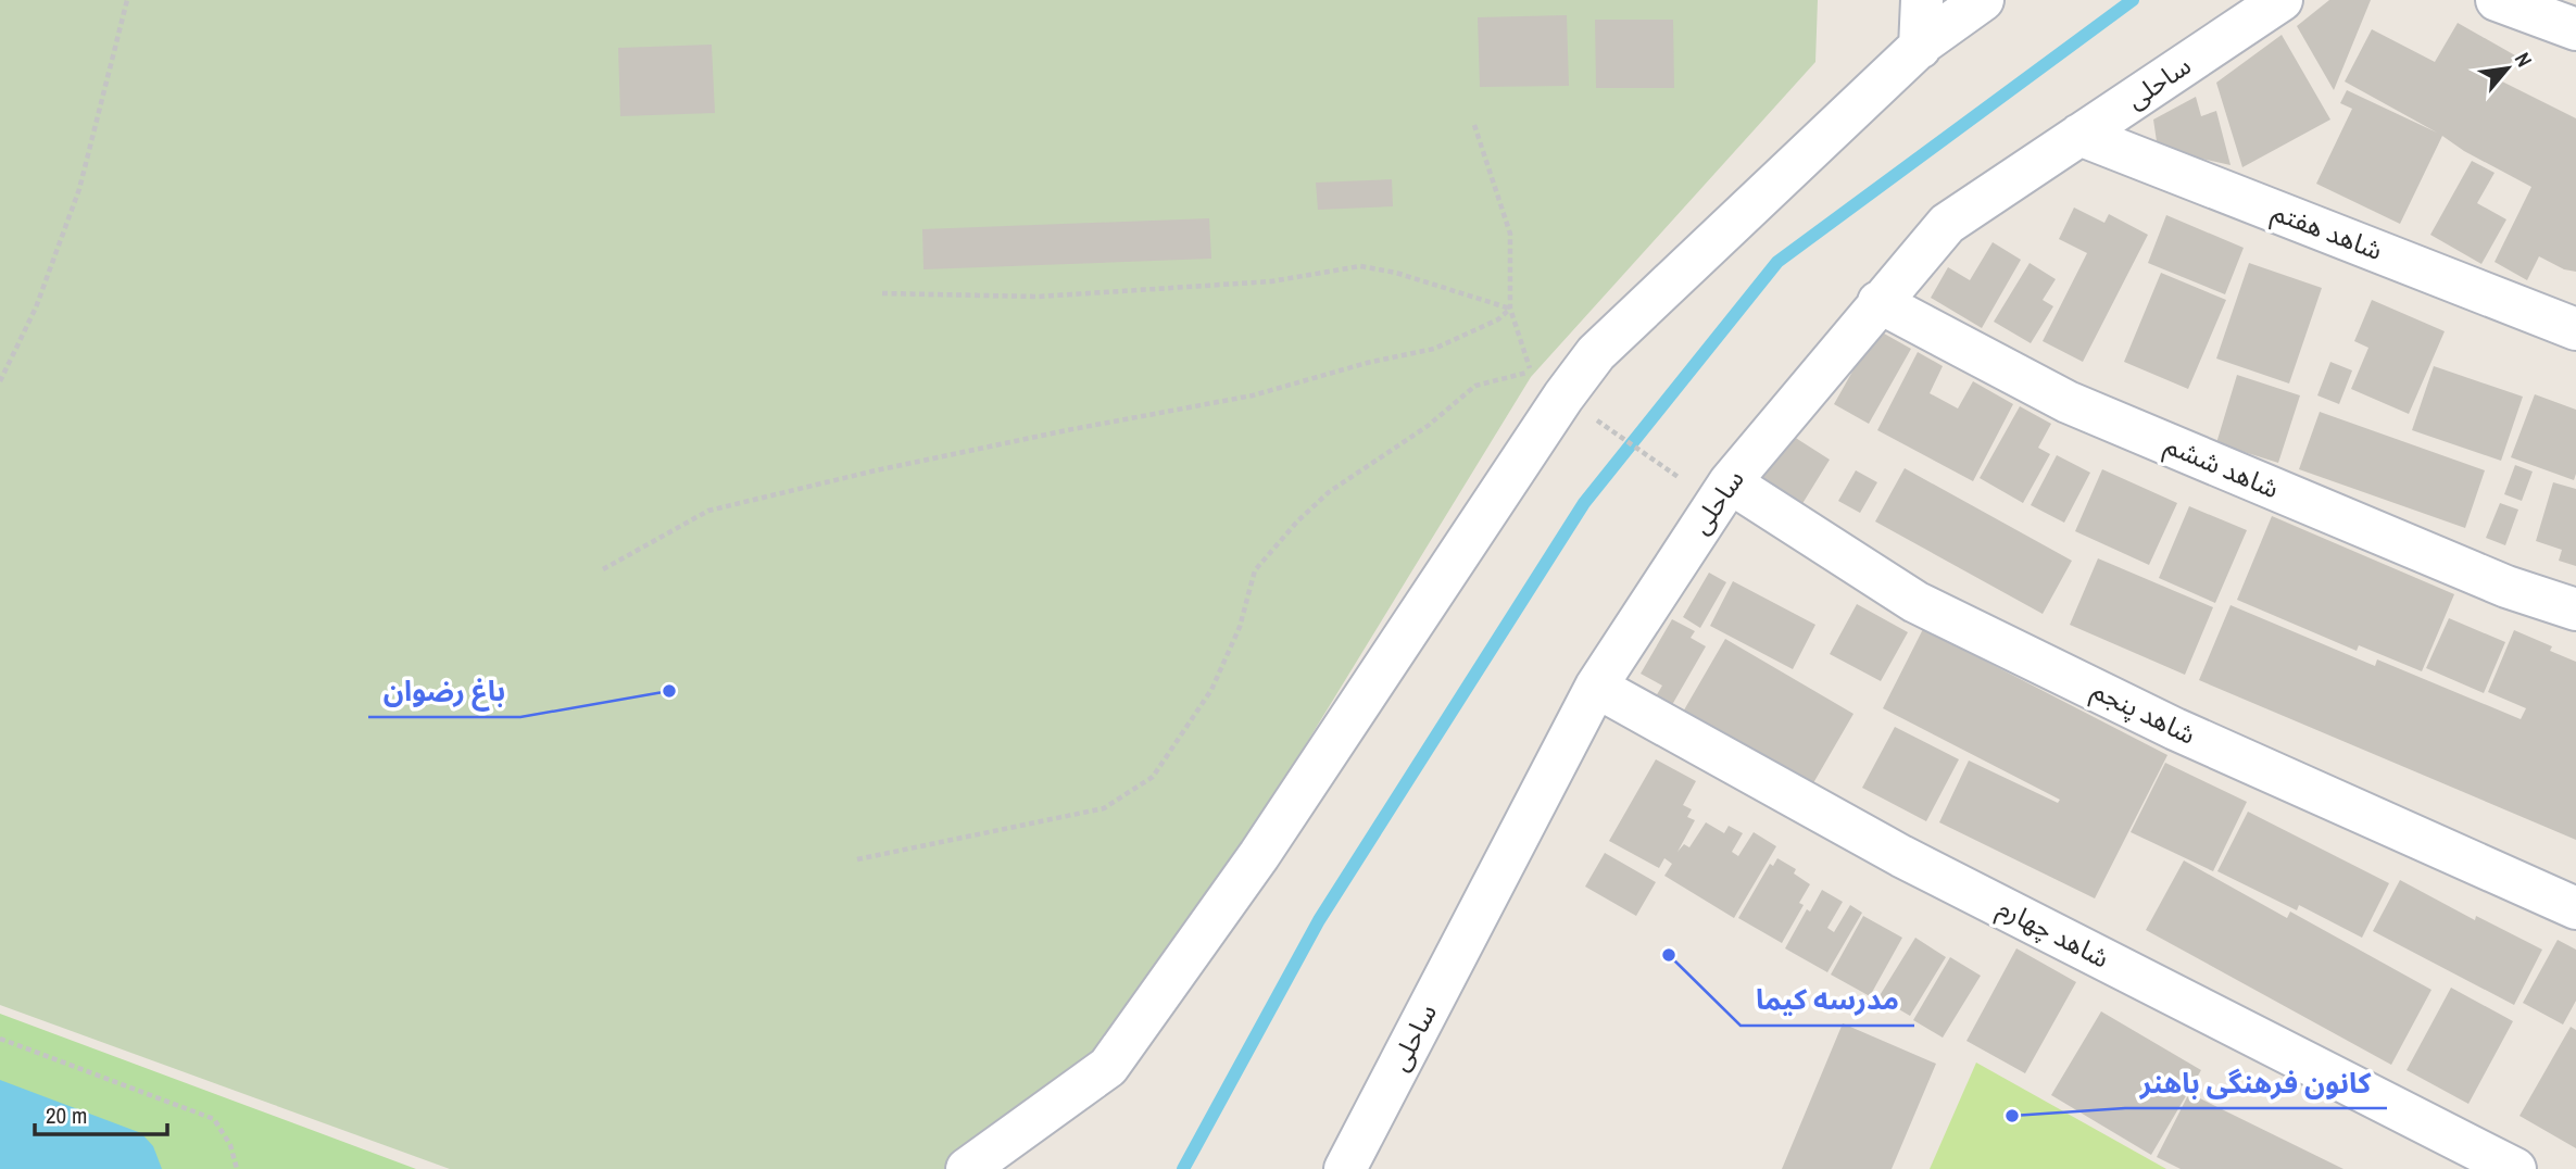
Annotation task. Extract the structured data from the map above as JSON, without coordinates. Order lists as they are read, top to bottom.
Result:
{
  "streets": {
    "street": [
      "ساحلی",
      "شاهد هفتم",
      "شاهد ششم",
      "شاهد پنجم",
      "شاهد چهارم"
    ]
  },
  "crossings": [
    ["ساحلی", "شاهد هفتم"],
    ["ساحلی", "شاهد ششم"],
    ["ساحلی", "شاهد پنجم"],
    ["ساحلی", "شاهد چهارم"]
  ],
  "places": ["باغ رضوان", "مدرسه کیما", "کانون فرهنگی باهنر"],
  "scale_bar": "20 m",
  "north": "top right"
}
